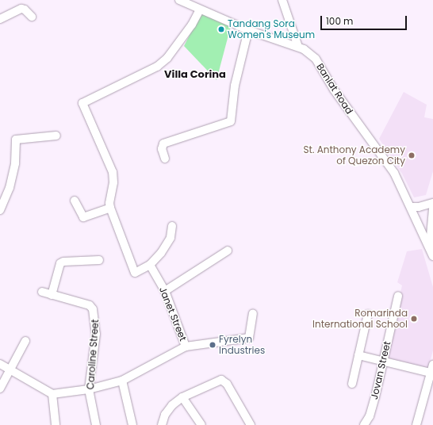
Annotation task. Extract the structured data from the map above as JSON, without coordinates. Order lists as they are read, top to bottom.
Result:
{
  "streets": {
    "street": [
      "Banlat Road",
      "Janet Street",
      "Caroline Street",
      "Jovan Street"
    ]
  },
  "districts": ["Villa Corina"],
  "places": [
    "Tandang Sora Women's Museum",
    "St. Anthony Academy of Quezon City",
    "Romarinda International School",
    "Fyrelyn Industries"
  ],
  "scale_bar": "100 m"
}
